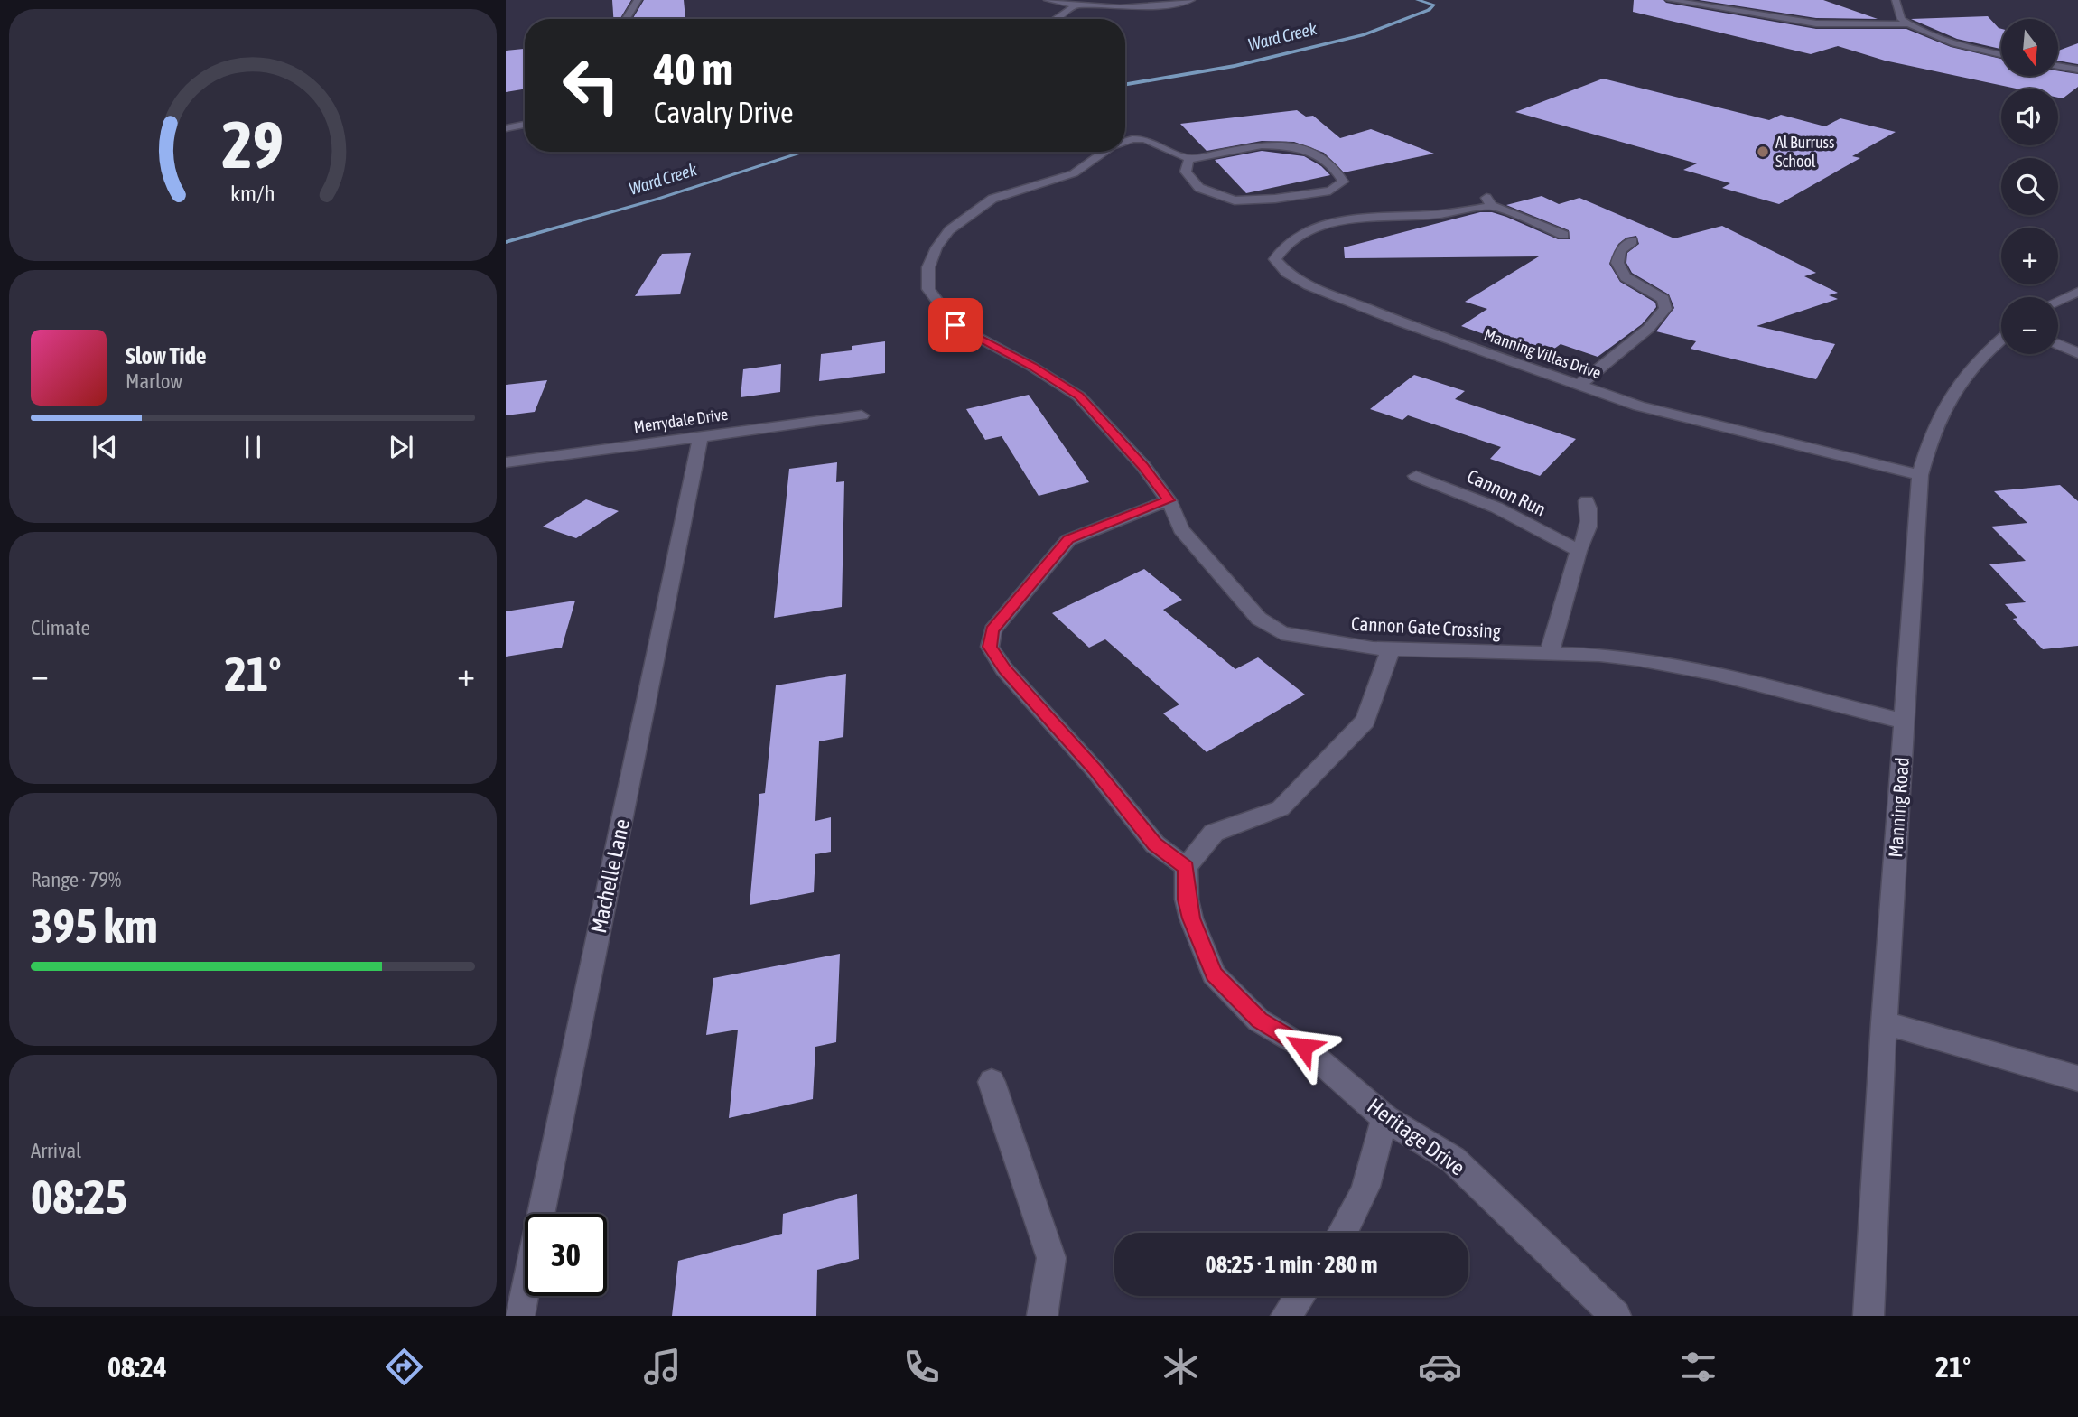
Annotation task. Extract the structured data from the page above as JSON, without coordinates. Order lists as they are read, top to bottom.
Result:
{
  "streets": {
    "street": [
      "Manning Villas Drive",
      "Merrydale Drive",
      "Cannon Run",
      "Cannon Gate Crossing",
      "Manning Road",
      "Machelle Lane",
      "Heritage Drive"
    ]
  },
  "crossings": [
    ["Manning Villas Drive", "Manning Road"],
    ["Merrydale Drive", "Machelle Lane"],
    ["Cannon Gate Crossing", "Manning Road"]
  ],
  "water": ["Ward Creek"],
  "places": ["Al Burruss School"],
  "north": "bottom",
  "page": {
    "map_buttons": ["+", "−"],
    "turn": ["40 m", "Cavalry Drive"],
    "song": ["Slow Tide", "Marlow"],
    "tile": [
      "Climate",
      ["Range · 79%", "395 km"],
      ["Arrival", "08:25"]
    ],
    "heat": ["−", "21°", "+"],
    "limit": "30",
    "trip": "08:25 · 1 min · 280 m",
    "tabs": ["08:24", "21°"],
    "gauge": ["29", "km/h"]
  }
}
